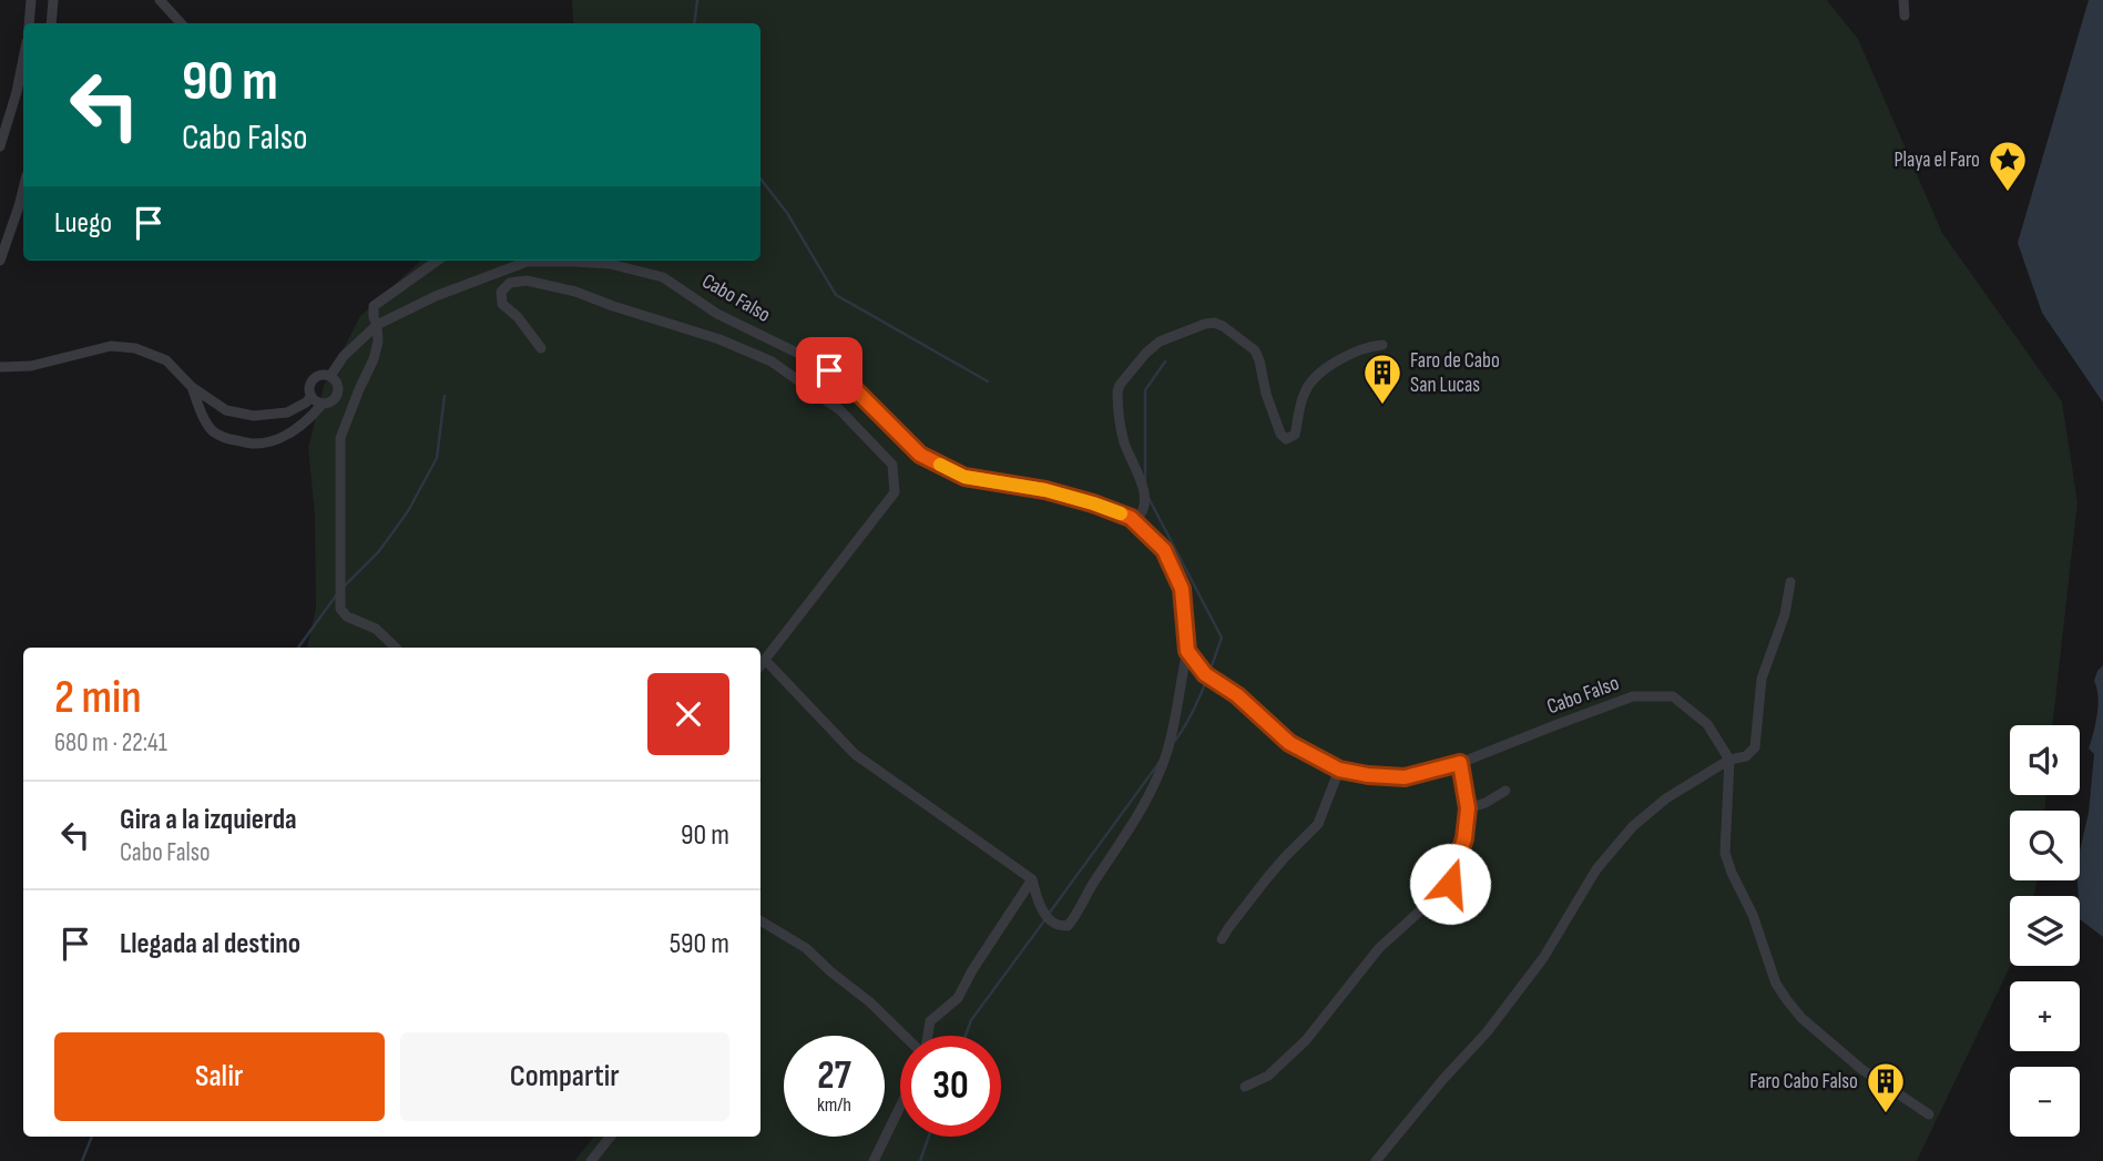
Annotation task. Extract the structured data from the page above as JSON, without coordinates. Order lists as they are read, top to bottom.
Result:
{
  "streets": {
    "street": ["Cabo Falso"]
  },
  "places": {
    "place": ["Playa el Faro"],
    "building": ["Faro de Cabo San Lucas", "Faro Cabo Falso"]
  },
  "page": {
    "turn": ["90 m", "Cabo Falso"],
    "then": "Luego",
    "heading": ["2 min", "680 m · 22:41"],
    "map_buttons": ["+", "−"],
    "list": [
      {
        "name": "Gira a la izquierda",
        "note": "Cabo Falso",
        "value": "90 m"
      },
      {
        "name": "Llegada al destino",
        "value": "590 m"
      }
    ],
    "buttons": ["Salir", "Compartir"],
    "speed": "27 km/h",
    "limit": "30"
  }
}
